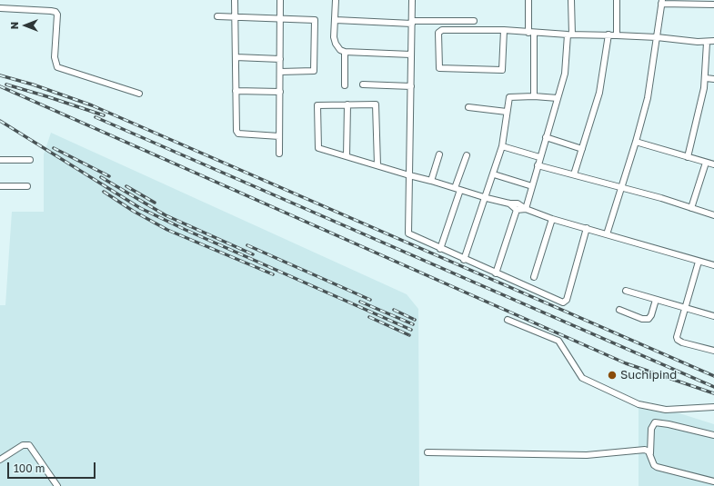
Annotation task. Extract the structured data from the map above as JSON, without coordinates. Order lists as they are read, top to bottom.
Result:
{
  "places": ["Suchipind"],
  "scale_bar": "100 m",
  "north": "left"
}
